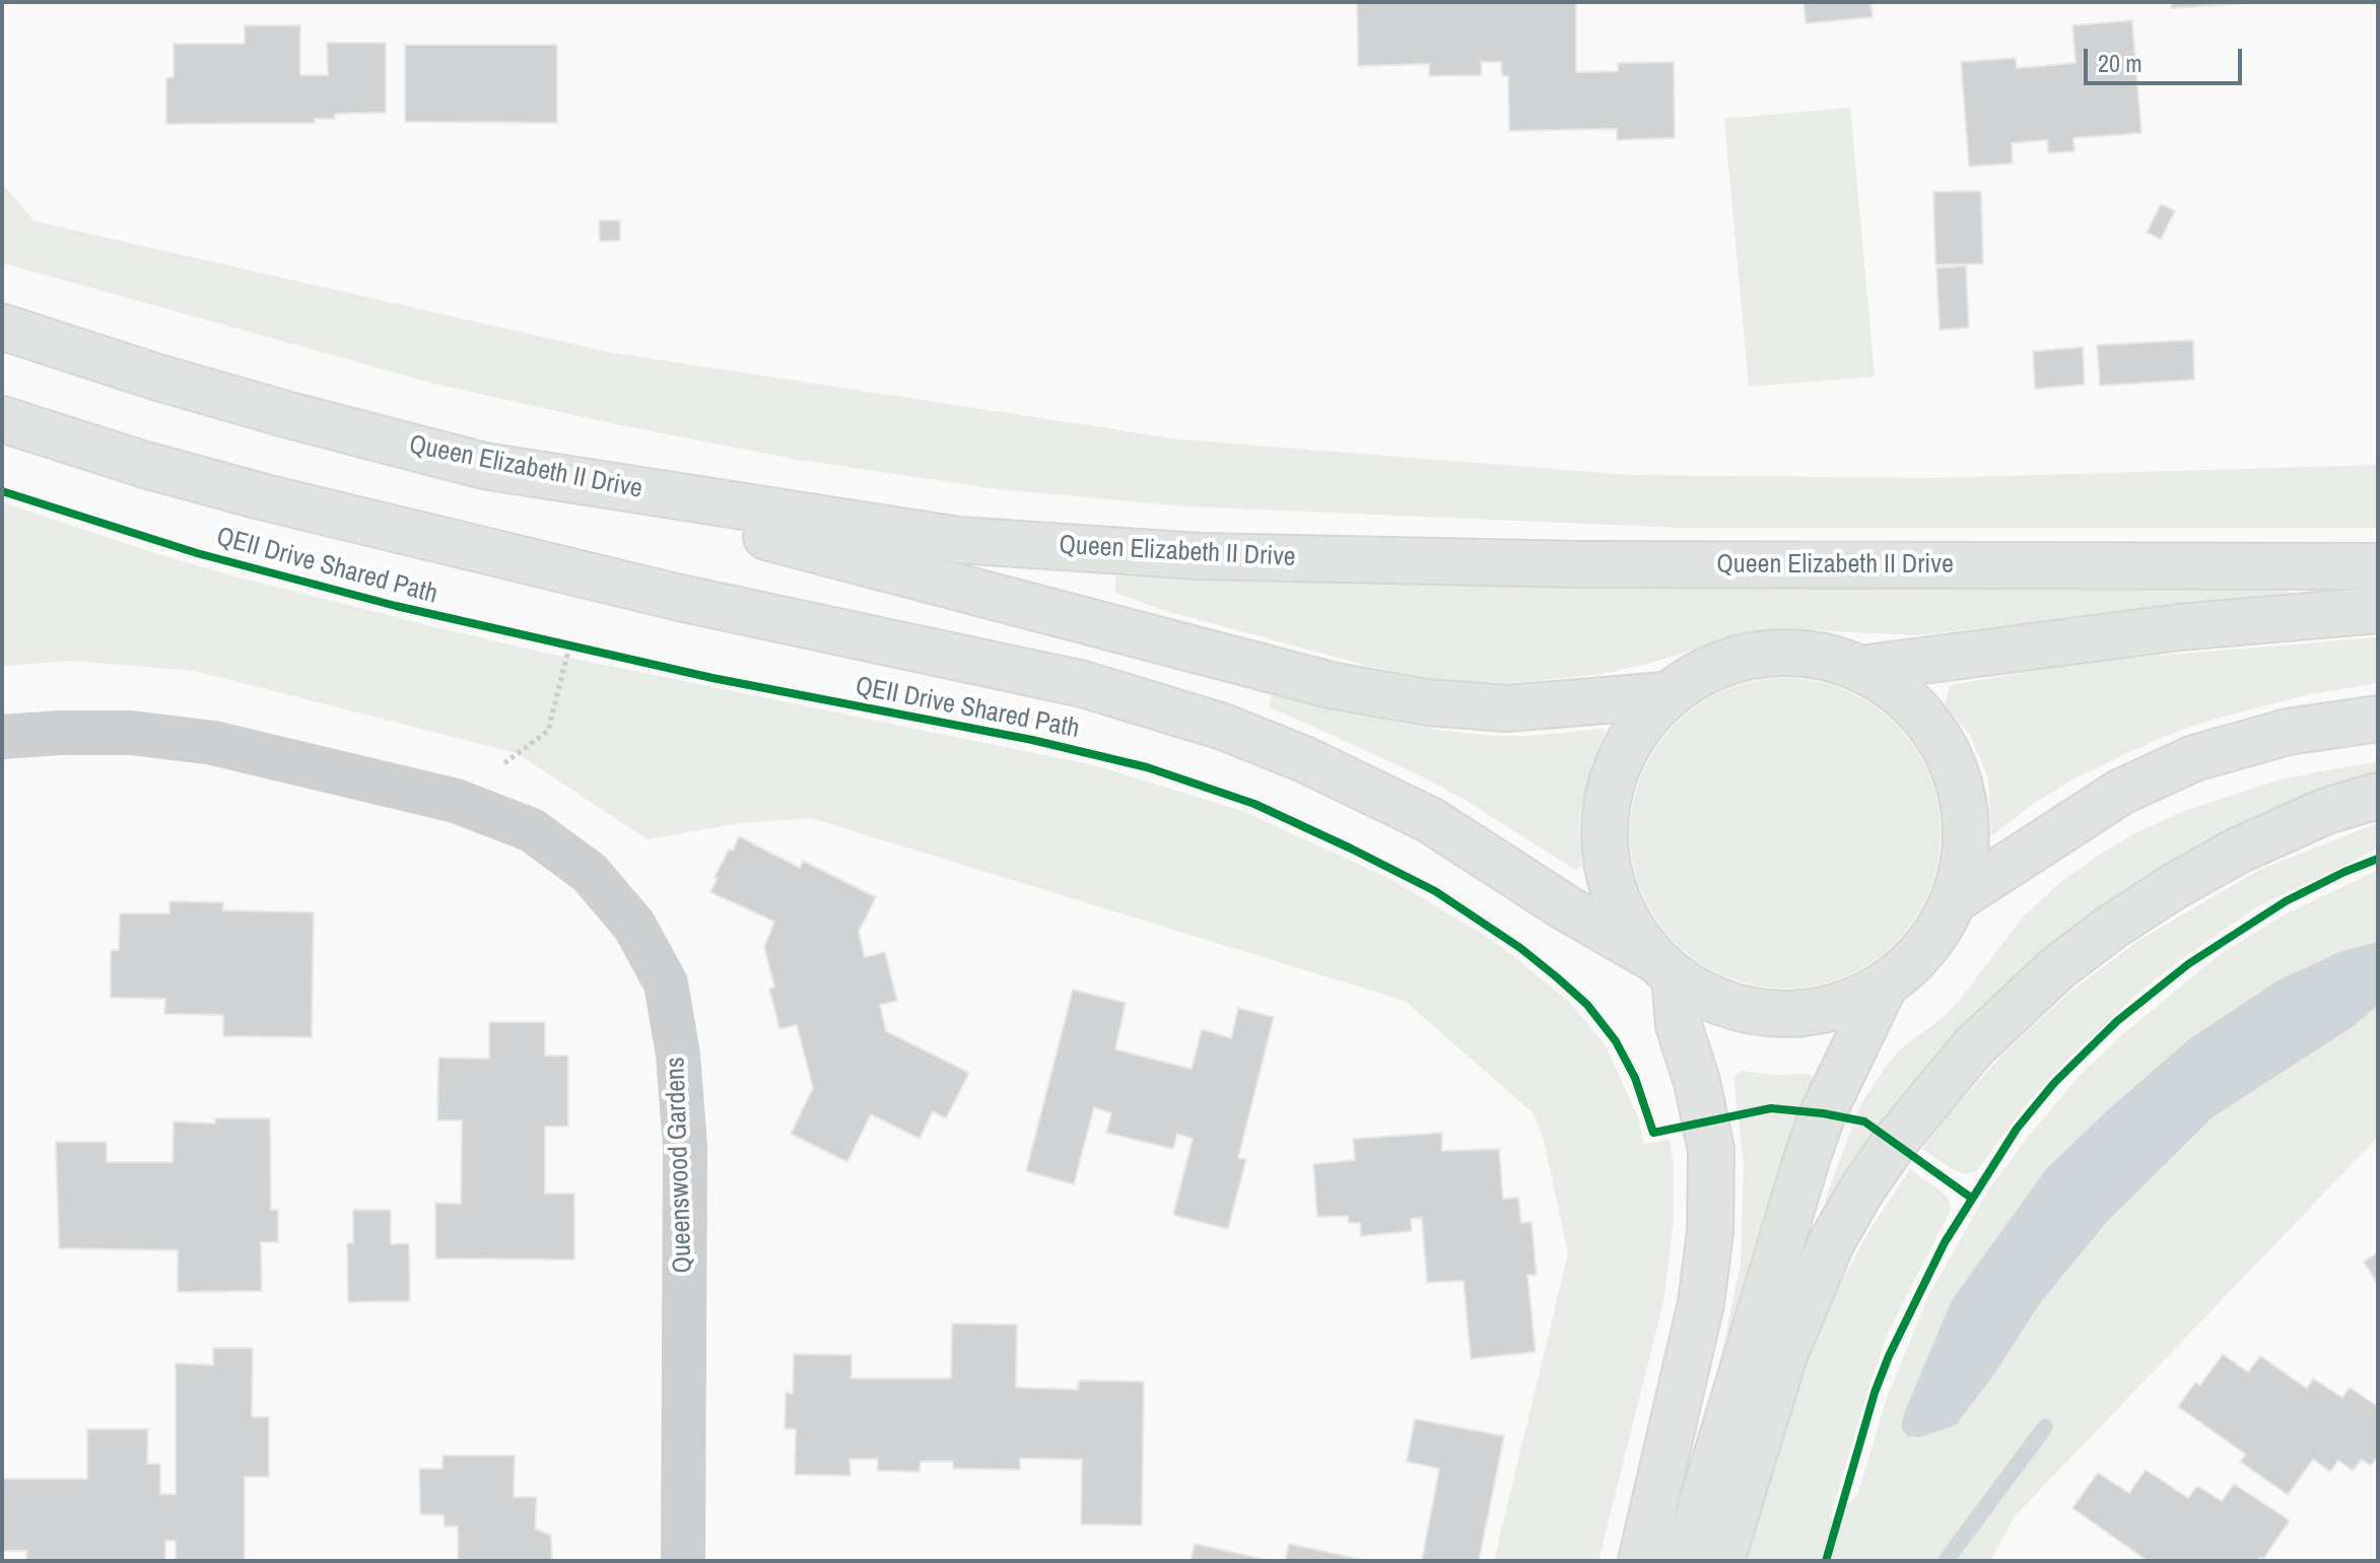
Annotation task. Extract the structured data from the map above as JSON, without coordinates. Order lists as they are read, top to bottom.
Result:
{
  "streets": {
    "highway": ["Queen Elizabeth II Drive"],
    "street": ["Queenswood Gardens"],
    "cycle path": ["QEII Drive Shared Path"]
  },
  "scale_bar": "20 m"
}
